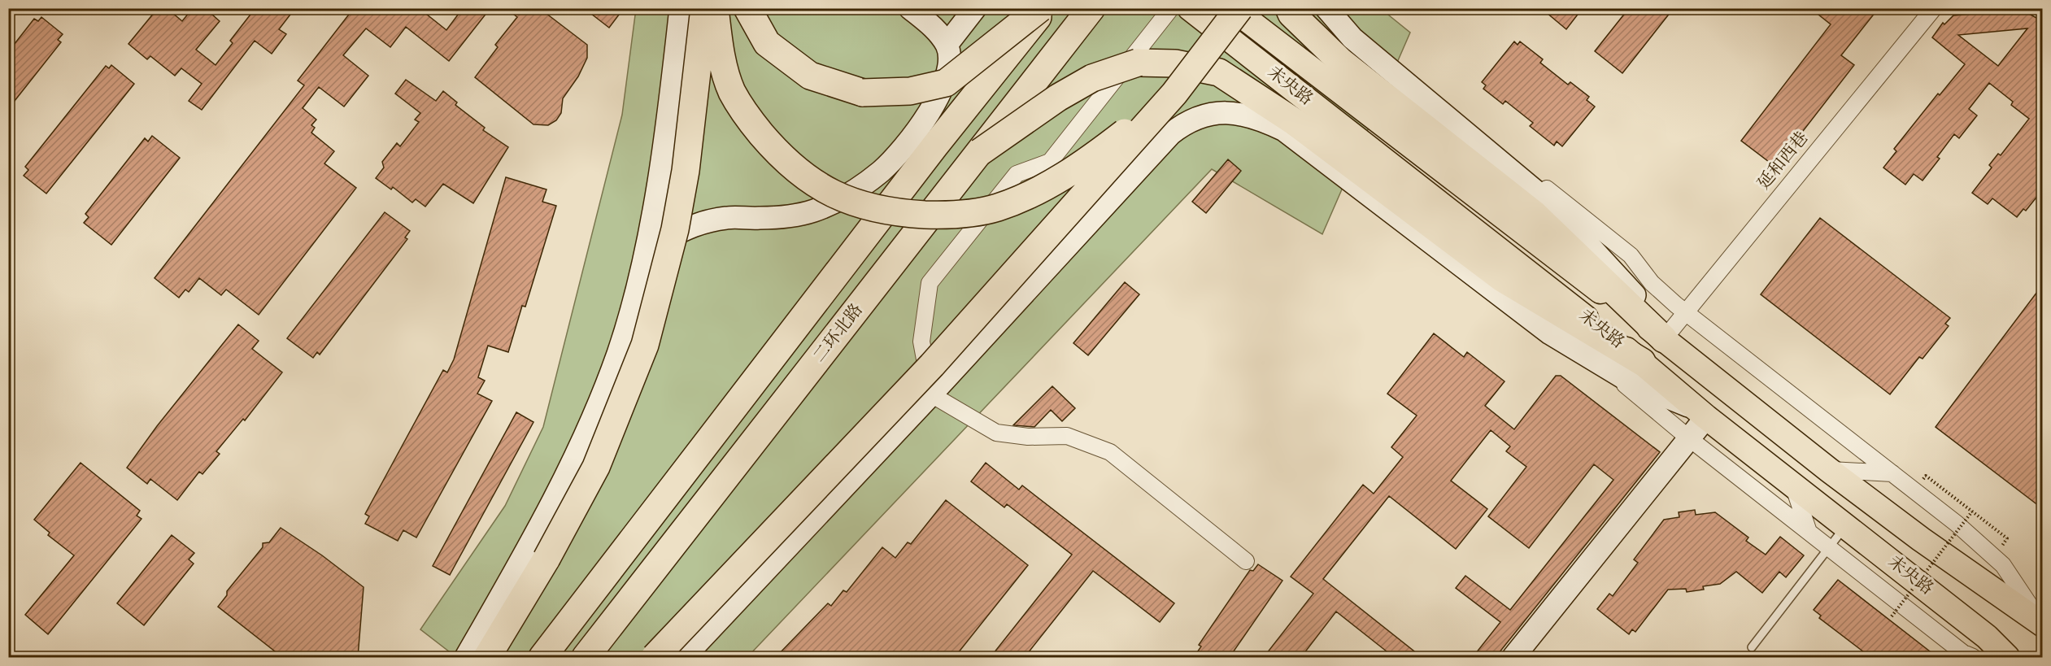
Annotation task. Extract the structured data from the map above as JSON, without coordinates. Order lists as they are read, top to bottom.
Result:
{
  "streets": {
    "highway": ["二环北路"],
    "main road": ["未央路"],
    "street": ["延和西巷"]
  },
  "crossings": [
    ["未央路", "延和西巷"]
  ]
}
